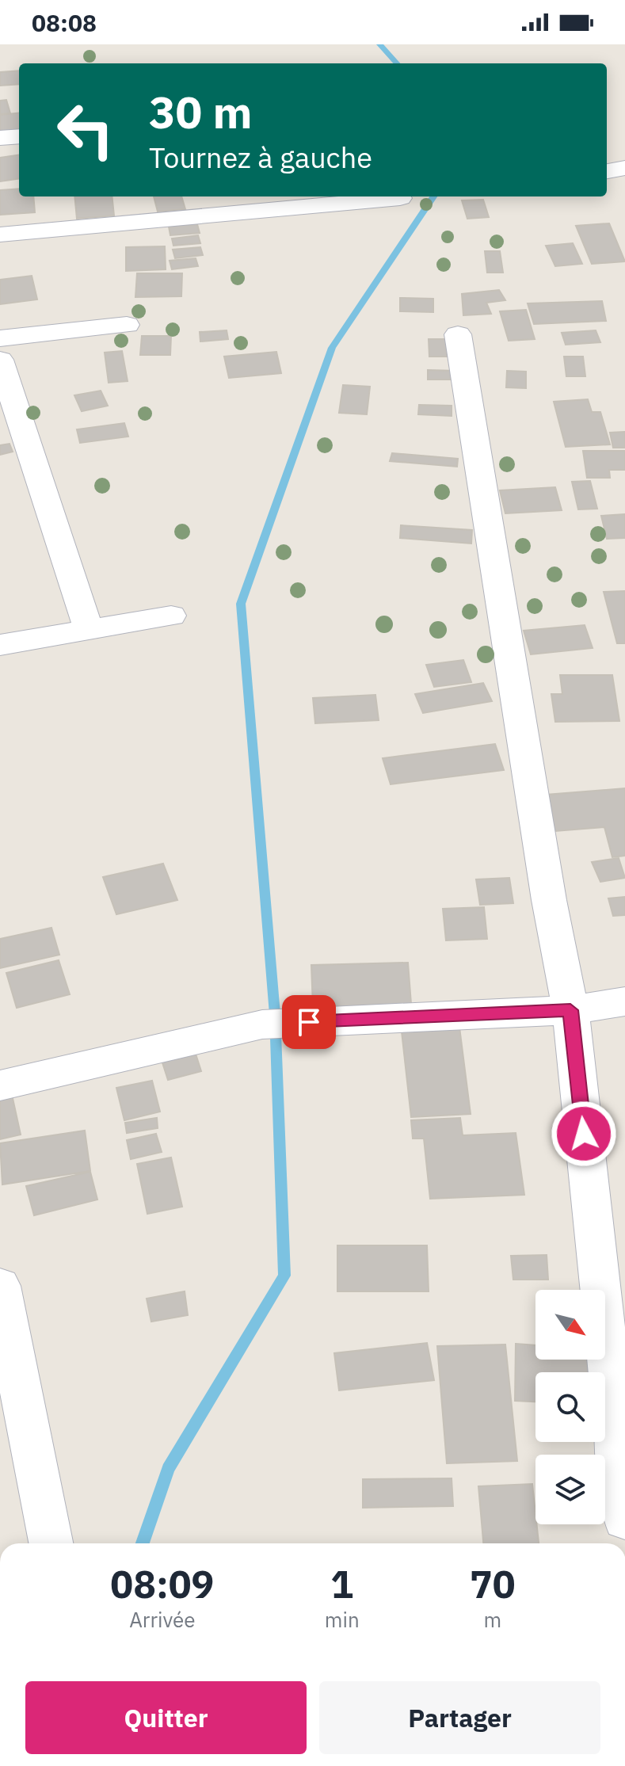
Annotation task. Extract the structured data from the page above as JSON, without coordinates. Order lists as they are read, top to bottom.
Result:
{
  "north": "bottom right",
  "page": {
    "status": "08:08",
    "turn": ["30 m", "Tournez à gauche"],
    "eta": [
      "08:09",
      "Arrivée",
      "1",
      "min",
      "70",
      "m"
    ],
    "buttons": ["Quitter", "Partager"]
  }
}
